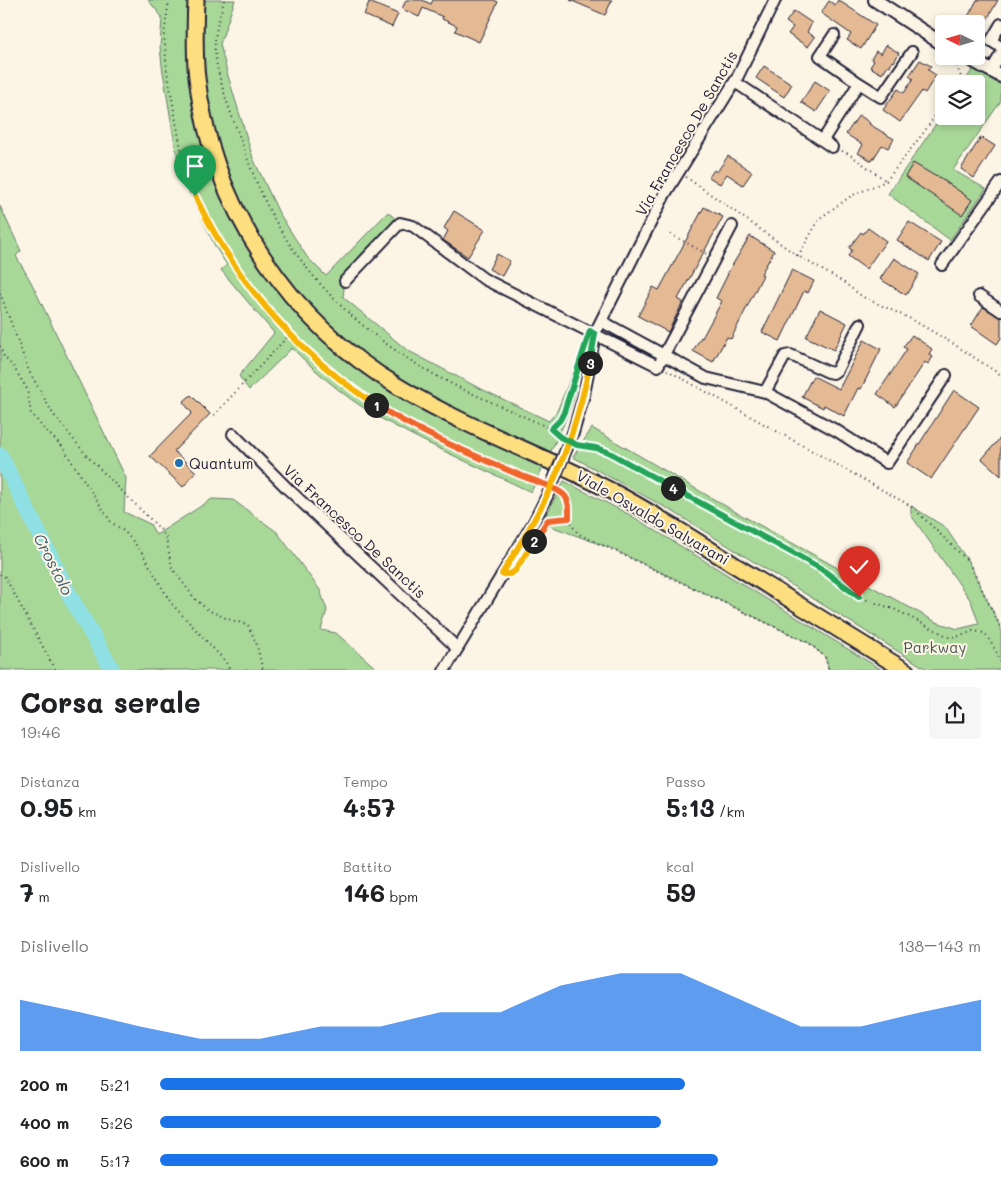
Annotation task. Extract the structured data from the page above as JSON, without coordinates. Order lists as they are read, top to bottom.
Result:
{
  "streets": {
    "main road": ["Viale Osvaldo Salvarani"],
    "street": ["Via Francesco De Sanctis"]
  },
  "water": ["Crostolo"],
  "parks": ["Parkway"],
  "places": ["Quantum"],
  "north": "left",
  "page": {
    "pins": [
      "3",
      "1",
      "4",
      "2"
    ],
    "heading": ["Corsa serale", "19:46"],
    "stats": [
      ["Distanza", "0.95 km"],
      ["Tempo", "4:57"],
      ["Passo", "5:13 /km"],
      ["Dislivello", "7 m"],
      ["Battito", "146 bpm"],
      ["kcal", "59"]
    ],
    "chart": ["Dislivello", "138–143 m"],
    "list": [
      {
        "name": "200 m",
        "note": "5:21"
      },
      {
        "name": "400 m",
        "note": "5:26"
      },
      {
        "name": "600 m",
        "note": "5:17"
      }
    ]
  }
}
